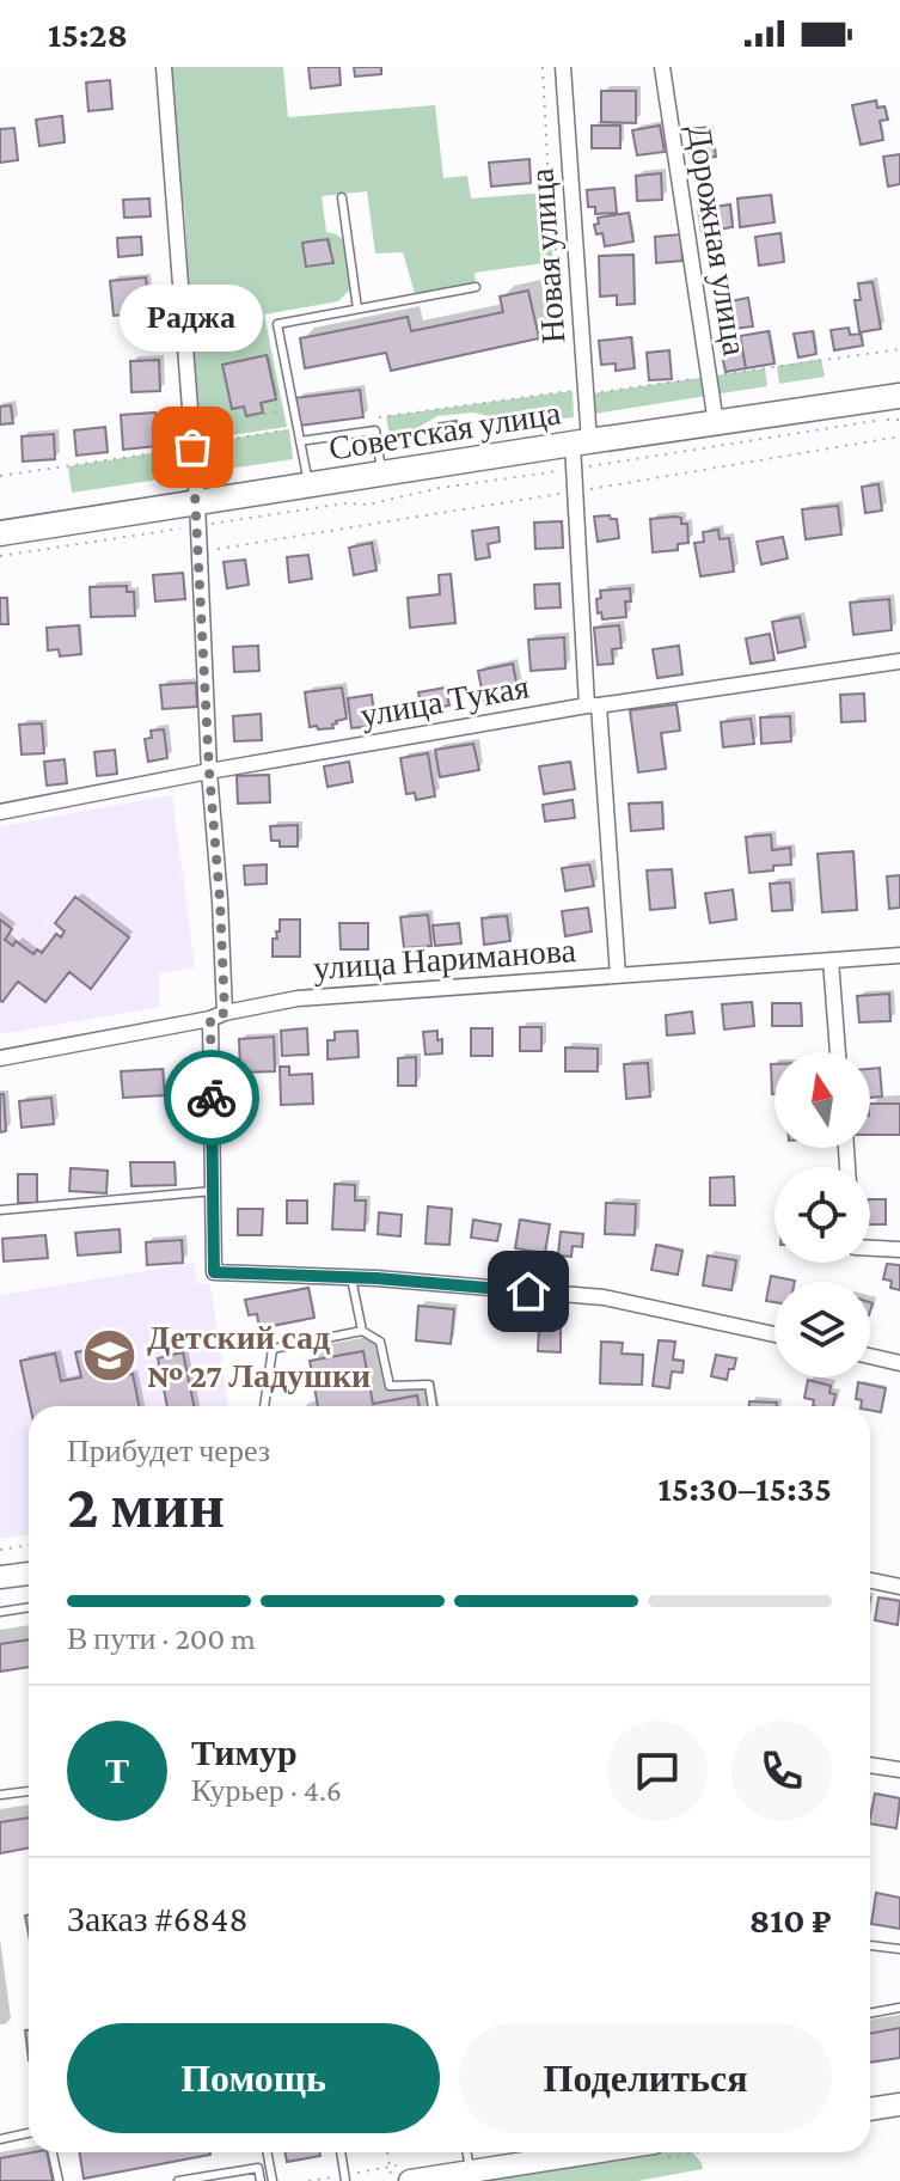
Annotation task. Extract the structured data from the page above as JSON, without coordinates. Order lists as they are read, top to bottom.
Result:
{
  "streets": {
    "main road": ["Советская улица"],
    "street": [
      "Дорожная улица",
      "Новая улица",
      "улица Тукая",
      "улица Нариманова"
    ]
  },
  "crossings": [
    ["Дорожная улица", "Советская улица"],
    ["Новая улица", "Советская улица"],
    ["Новая улица", "улица Тукая"],
    ["Новая улица", "улица Нариманова"]
  ],
  "places": {
    "other": ["Раджа"],
    "school or university": ["Детский сад № 27 Ладушки"]
  },
  "north": "top",
  "page": {
    "status": "15:28",
    "bubble": "Раджа",
    "heading": ["2 мин", "Прибудет через", "15:30–15:35"],
    "panel": [
      "Тимур",
      "Курьер · 4.6",
      "Заказ #6848",
      "810 ₽"
    ],
    "bar": "В пути · 200 m",
    "round": "Т",
    "buttons": ["Помощь", "Поделиться"]
  }
}
